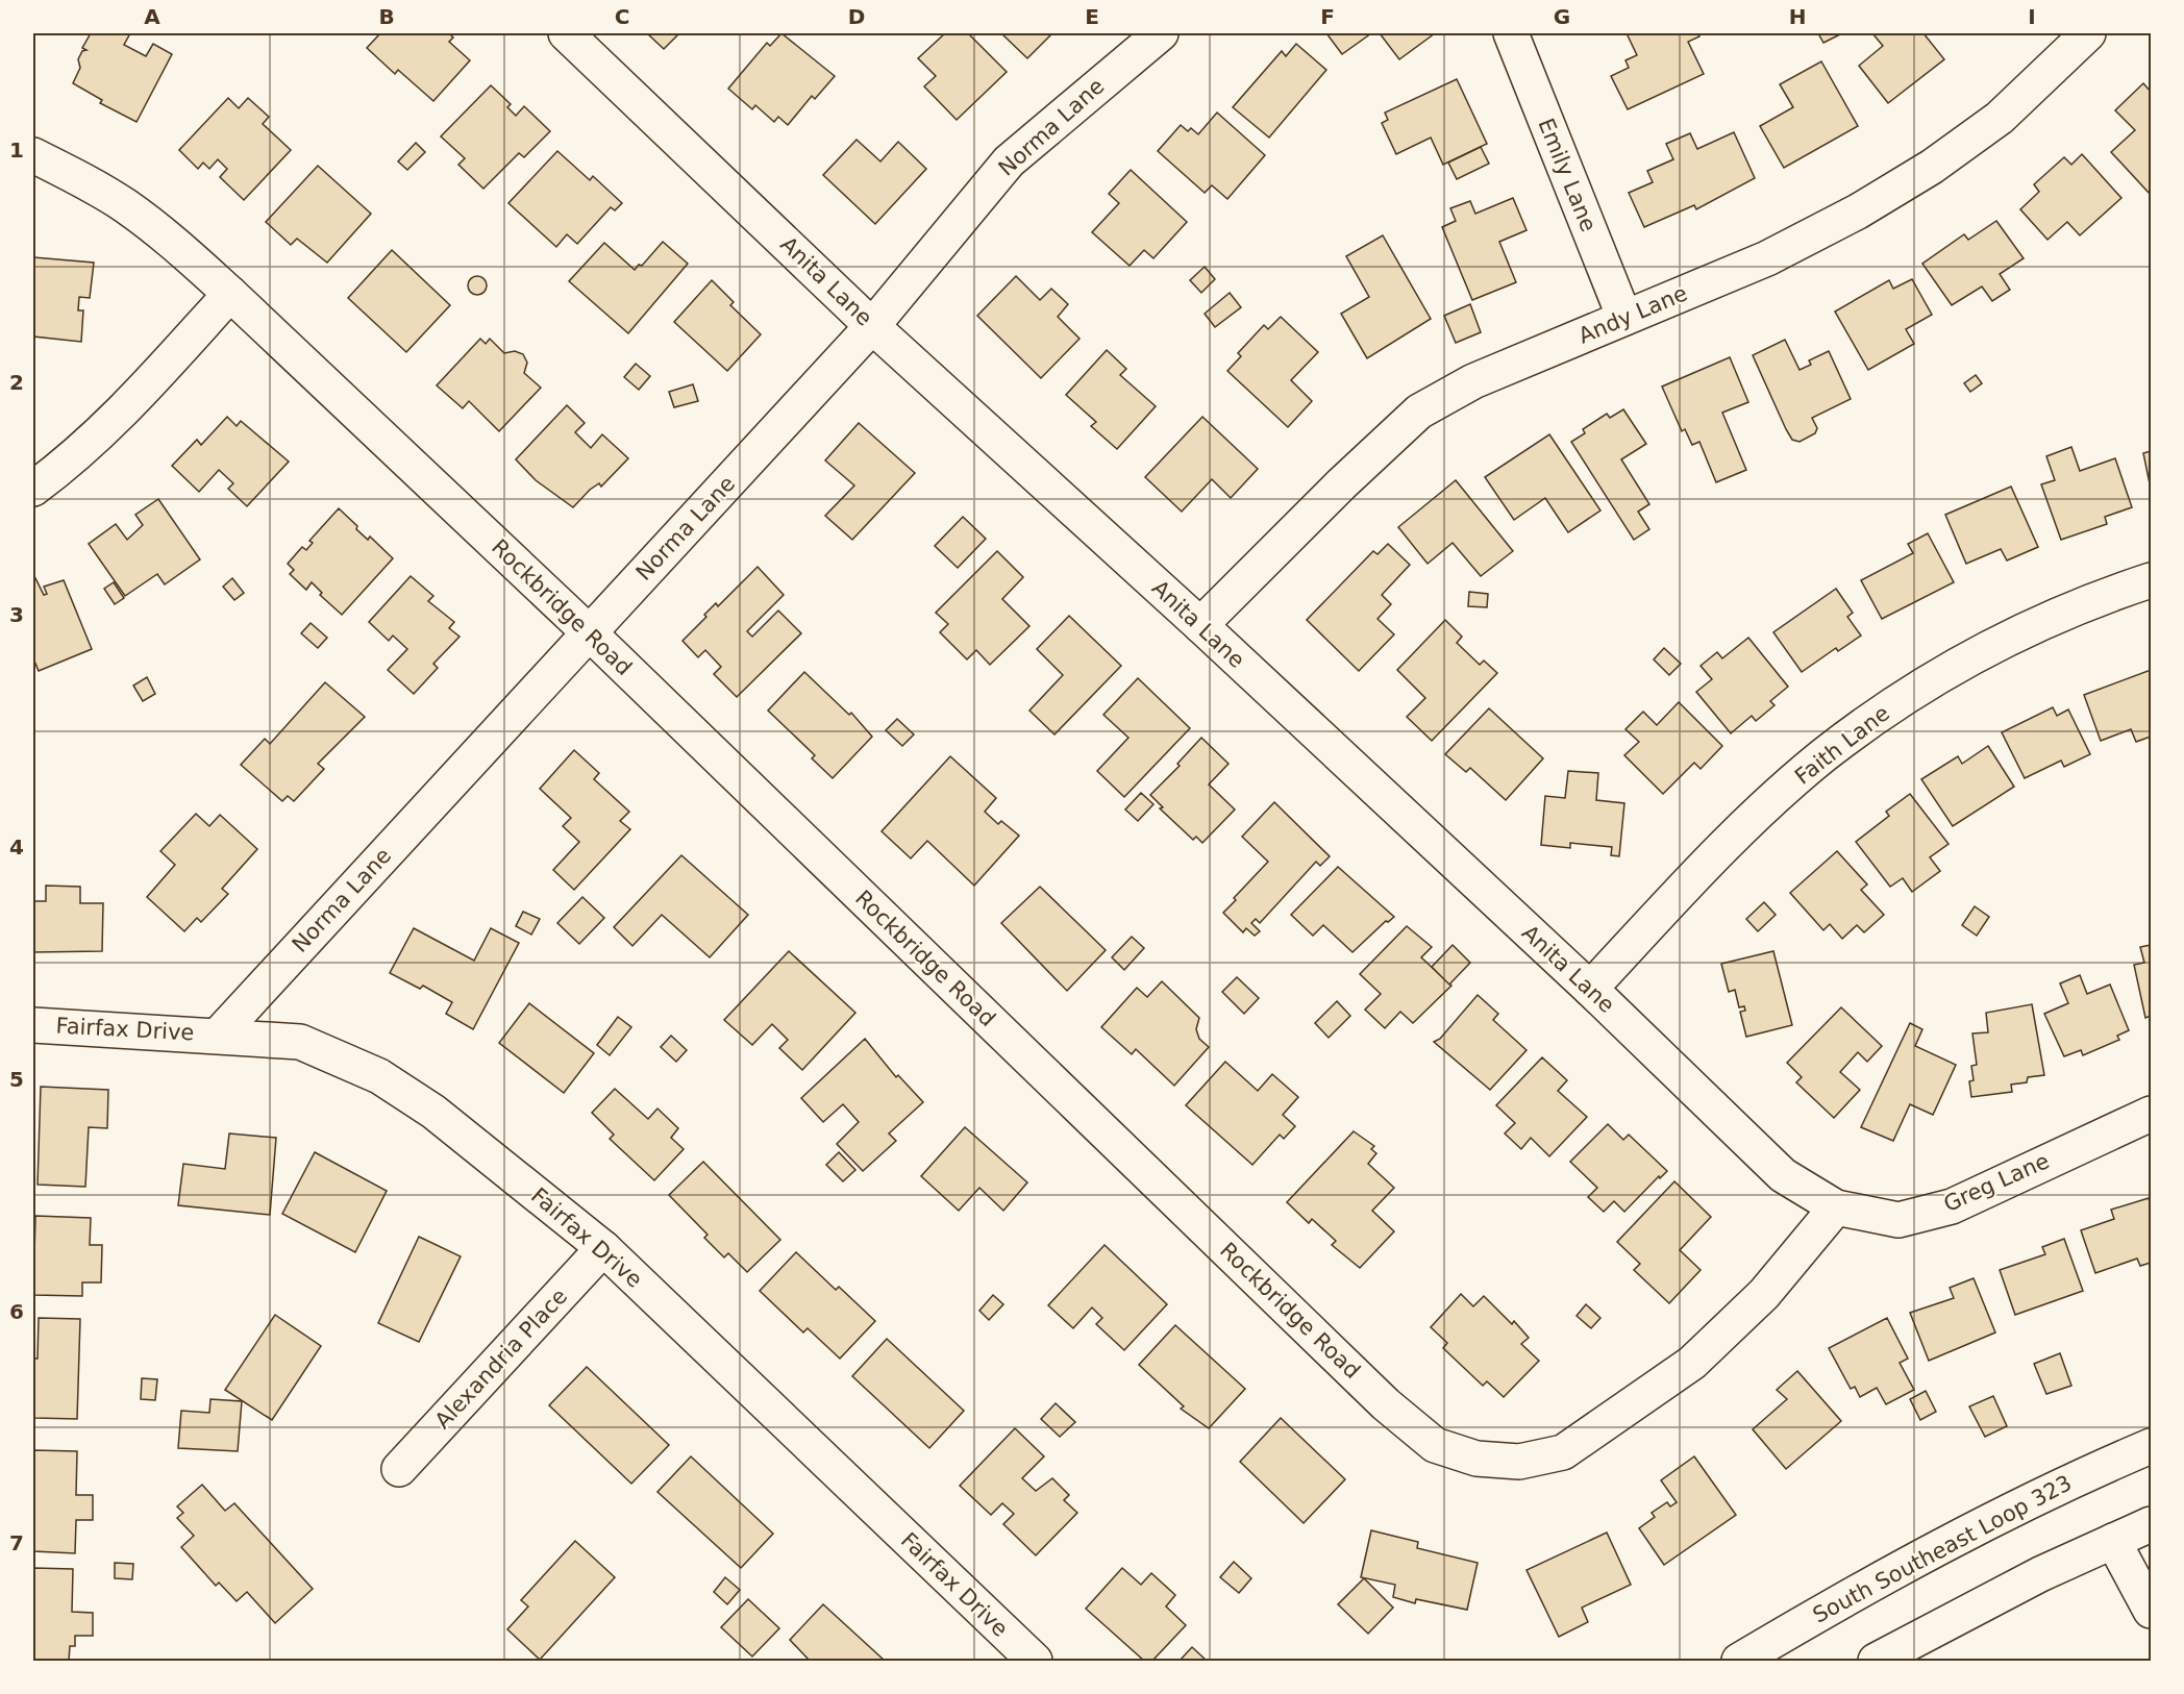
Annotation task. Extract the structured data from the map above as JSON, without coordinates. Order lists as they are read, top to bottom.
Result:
{
  "streets": {
    "main road": [
      "Norma Lane",
      "Emily Lane",
      "Anita Lane",
      "Andy Lane",
      "Rockbridge Road",
      "Faith Lane",
      "Fairfax Drive",
      "Greg Lane",
      "Alexandria Place",
      "South Southeast Loop 323"
    ]
  },
  "crossings": [
    ["Norma Lane", "Anita Lane"],
    ["Norma Lane", "Rockbridge Road"],
    ["Norma Lane", "Fairfax Drive"],
    ["Emily Lane", "Andy Lane"],
    ["Anita Lane", "Andy Lane"],
    ["Anita Lane", "Rockbridge Road"],
    ["Anita Lane", "Faith Lane"],
    ["Anita Lane", "Greg Lane"],
    ["Rockbridge Road", "Greg Lane"],
    ["Fairfax Drive", "Alexandria Place"]
  ],
  "grid": {
    "columns": [
      "A",
      "B",
      "C",
      "D",
      "E",
      "F",
      "G",
      "H",
      "I"
    ],
    "rows": [
      "1",
      "2",
      "3",
      "4",
      "5",
      "6",
      "7"
    ]
  }
}
